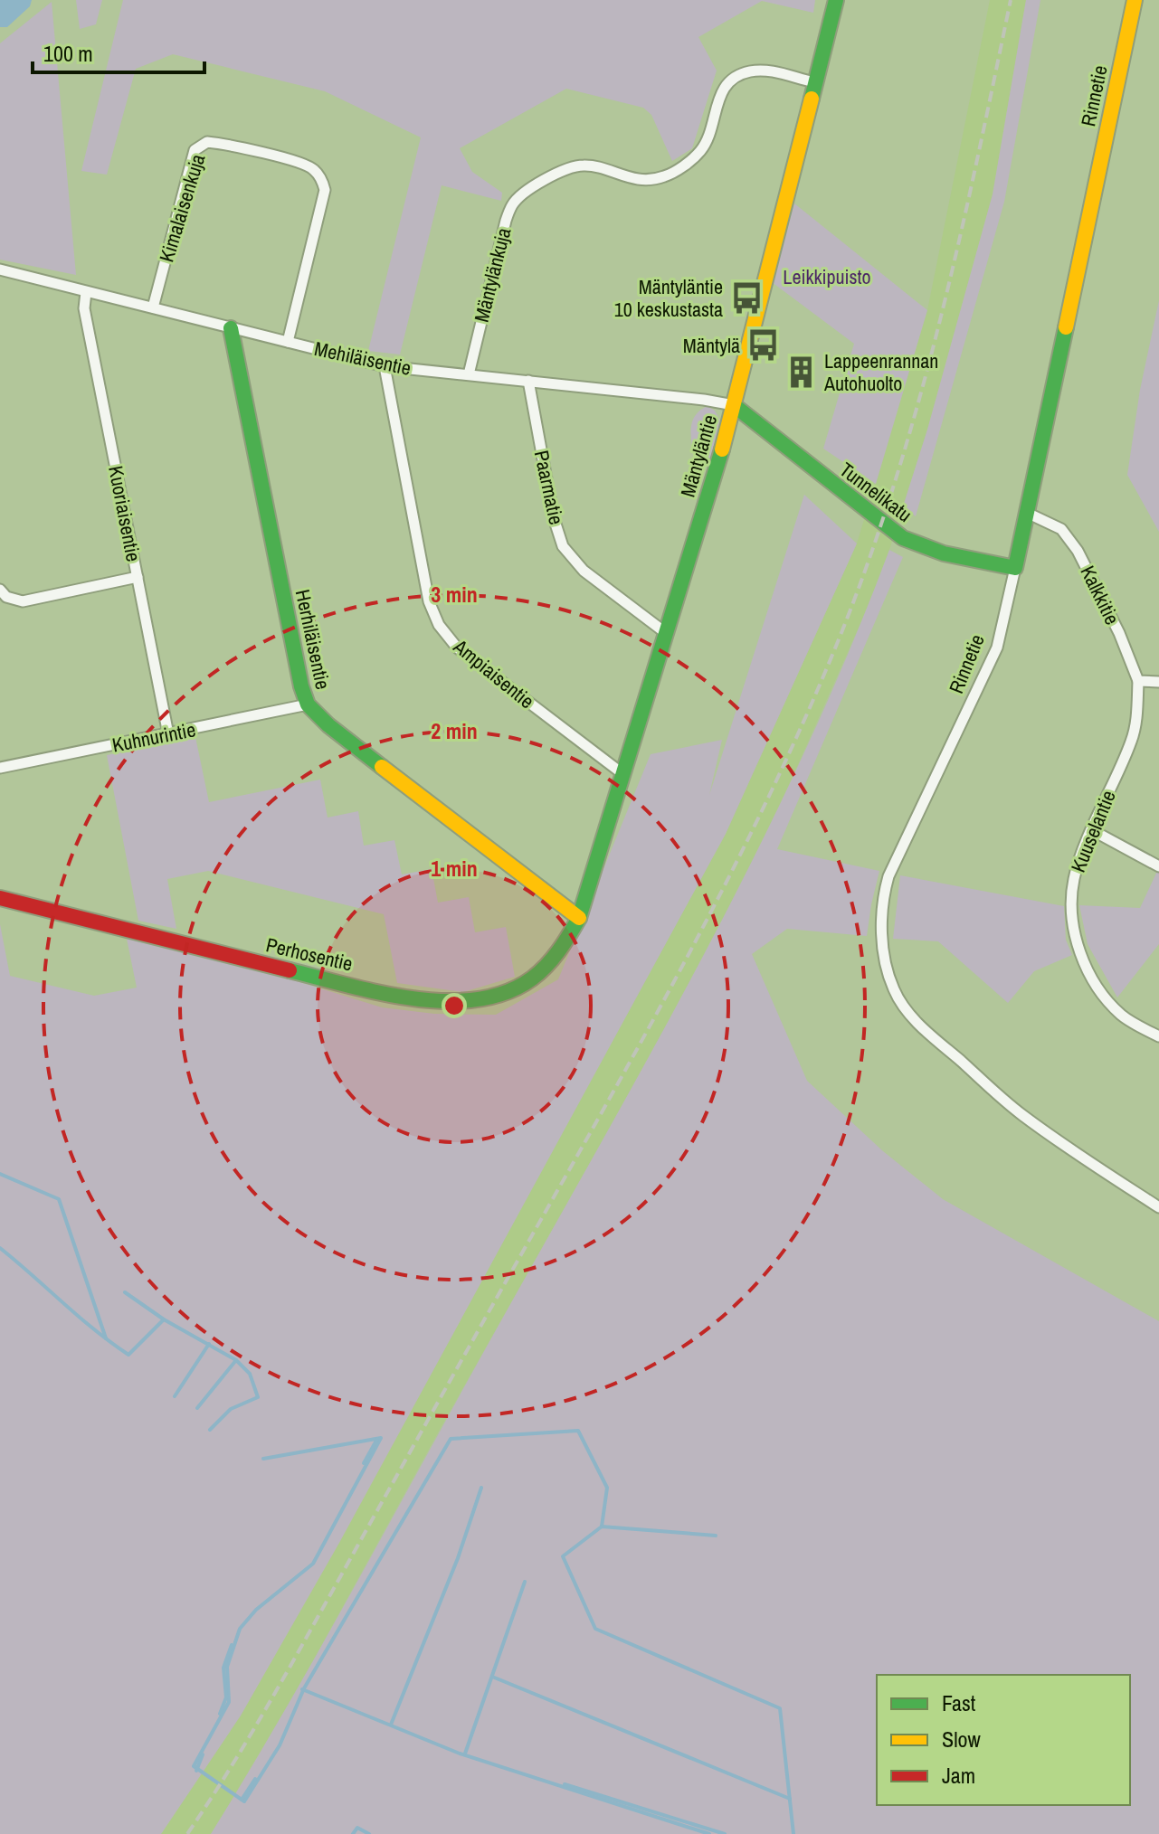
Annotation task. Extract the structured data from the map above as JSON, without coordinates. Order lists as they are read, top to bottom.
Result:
{
  "streets": {
    "street": [
      "Rinnetie",
      "Kimalaisenkuja",
      "Mäntylänkuja",
      "Mehiläisentie",
      "Mäntyläntie",
      "Paarmatie",
      "Tunnelikatu",
      "Kuoriaisentie",
      "Kalkkitie",
      "Herhiläisentie",
      "Ampiaisentie",
      "Kuhnurintie",
      "Kuuselantie",
      "Perhosentie"
    ]
  },
  "crossings": [
    ["Rinnetie", "Tunnelikatu"],
    ["Rinnetie", "Kalkkitie"],
    ["Kimalaisenkuja", "Mehiläisentie"],
    ["Mäntylänkuja", "Mehiläisentie"],
    ["Mäntylänkuja", "Mäntyläntie"],
    ["Mehiläisentie", "Mäntyläntie"],
    ["Mehiläisentie", "Paarmatie"],
    ["Mehiläisentie", "Tunnelikatu"],
    ["Mehiläisentie", "Kuoriaisentie"],
    ["Mehiläisentie", "Herhiläisentie"],
    ["Mehiläisentie", "Ampiaisentie"],
    ["Mäntyläntie", "Paarmatie"],
    ["Mäntyläntie", "Tunnelikatu"],
    ["Mäntyläntie", "Herhiläisentie"],
    ["Mäntyläntie", "Ampiaisentie"],
    ["Mäntyläntie", "Perhosentie"],
    ["Kuoriaisentie", "Kuhnurintie"],
    ["Kalkkitie", "Kuuselantie"],
    ["Herhiläisentie", "Kuhnurintie"],
    ["Herhiläisentie", "Perhosentie"]
  ],
  "parks": ["Leikkipuisto"],
  "places": {
    "bus stop": ["Mäntyläntie 10 keskustasta", "Mäntylä"],
    "building": ["Lappeenrannan Autohuolto"]
  },
  "legend": ["Fast", "Slow", "Jam"],
  "scale_bar": "100 m",
  "rings": ["3 min", "2 min", "1 min"]
}
